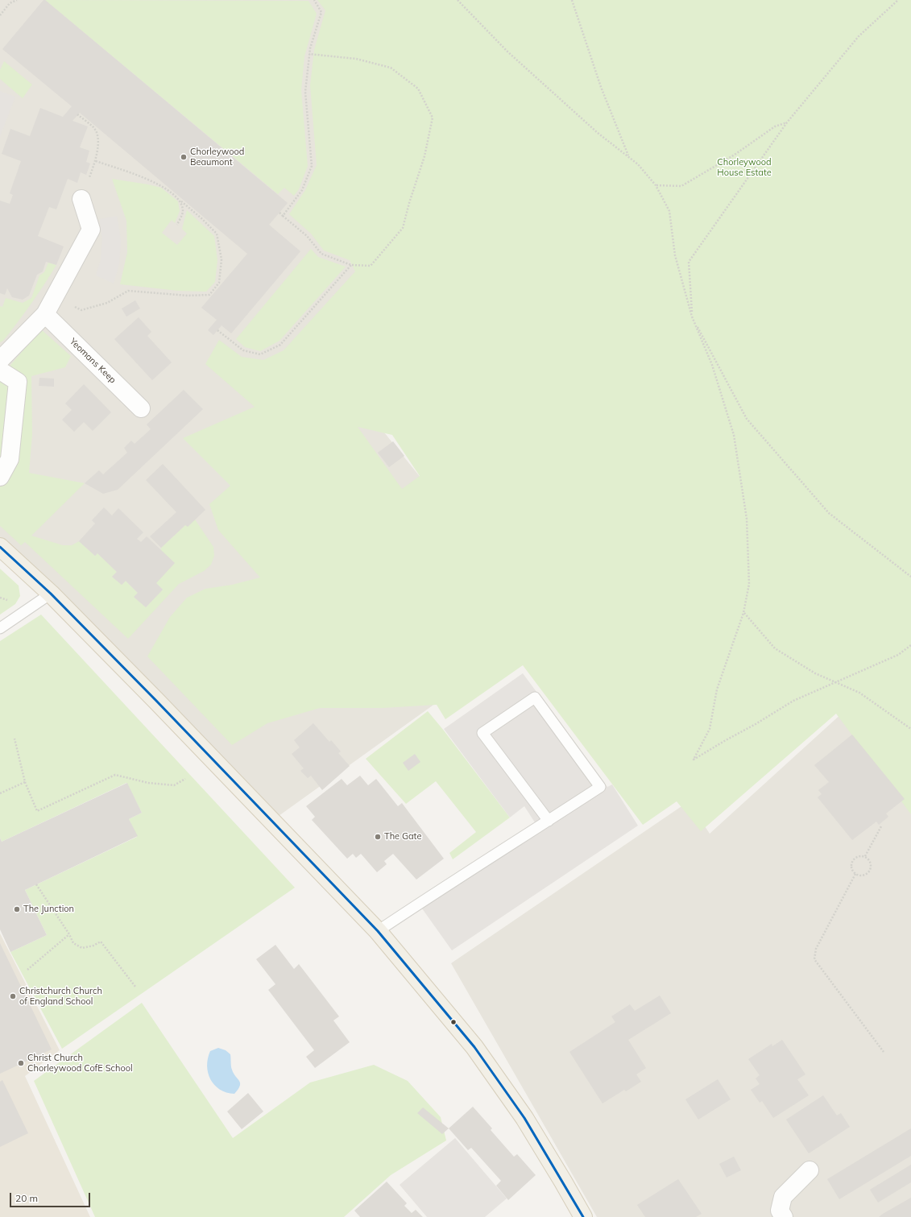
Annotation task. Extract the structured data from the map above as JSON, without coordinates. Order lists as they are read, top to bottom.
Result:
{
  "streets": {
    "street": ["Yeomans Keep"]
  },
  "parks": ["Chorleywood House Estate"],
  "places": [
    "Chorleywood Beaumont",
    "The Gate",
    "The Junction",
    "Christchurch Church of England School",
    "Christ Church Chorleywood CofE School"
  ],
  "scale_bar": "20 m"
}
